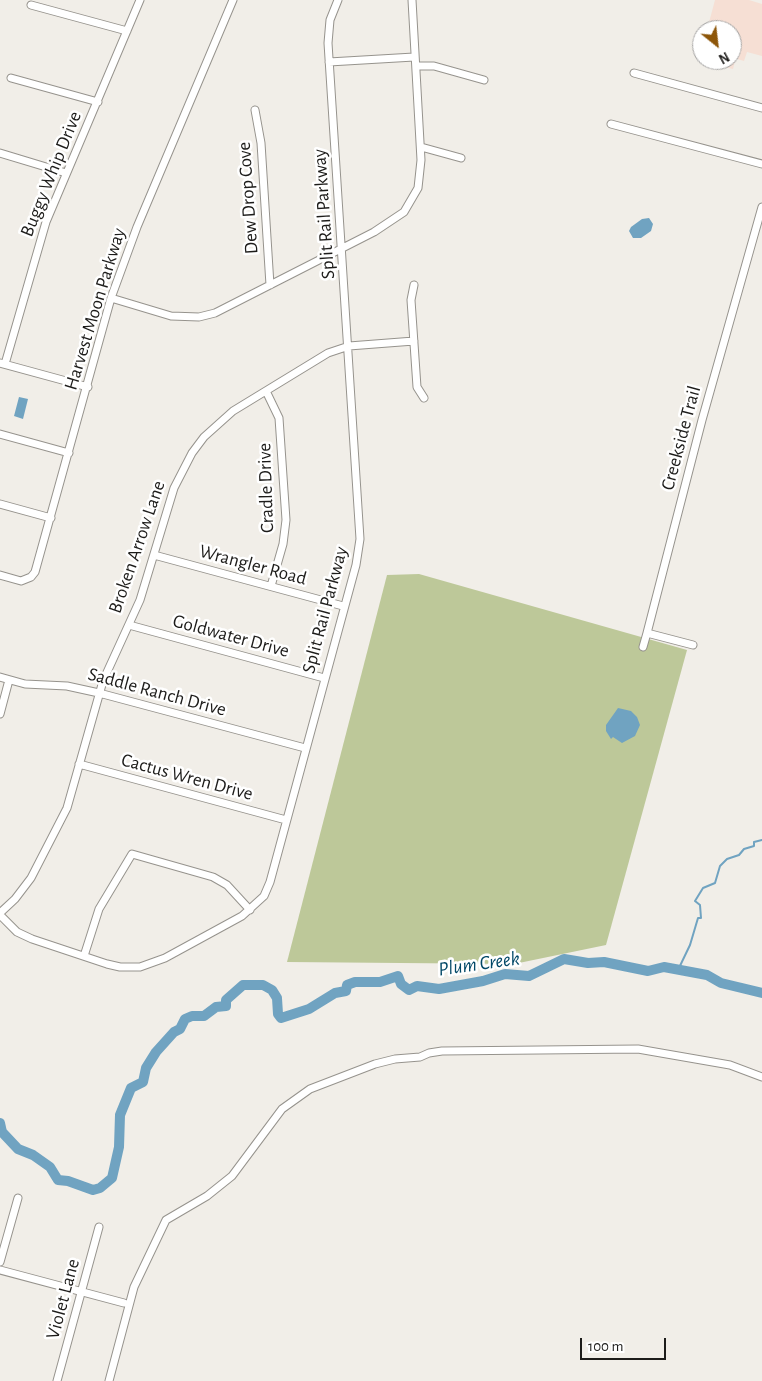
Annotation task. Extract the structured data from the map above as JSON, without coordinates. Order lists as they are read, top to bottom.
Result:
{
  "streets": {
    "street": [
      "Buggy Whip Drive",
      "Dew Drop Cove",
      "Split Rail Parkway",
      "Harvest Moon Parkway",
      "Creekside Trail",
      "Cradle Drive",
      "Broken Arrow Lane",
      "Wrangler Road",
      "Goldwater Drive",
      "Saddle Ranch Drive",
      "Cactus Wren Drive",
      "Violet Lane"
    ]
  },
  "crossings": [
    ["Split Rail Parkway", "Broken Arrow Lane"],
    ["Split Rail Parkway", "Wrangler Road"],
    ["Split Rail Parkway", "Goldwater Drive"],
    ["Split Rail Parkway", "Saddle Ranch Drive"],
    ["Split Rail Parkway", "Cactus Wren Drive"],
    ["Cradle Drive", "Broken Arrow Lane"],
    ["Cradle Drive", "Wrangler Road"],
    ["Broken Arrow Lane", "Wrangler Road"],
    ["Broken Arrow Lane", "Goldwater Drive"],
    ["Broken Arrow Lane", "Saddle Ranch Drive"],
    ["Broken Arrow Lane", "Cactus Wren Drive"]
  ],
  "water": ["Plum Creek"],
  "scale_bar": "100 m",
  "north": "bottom right"
}
